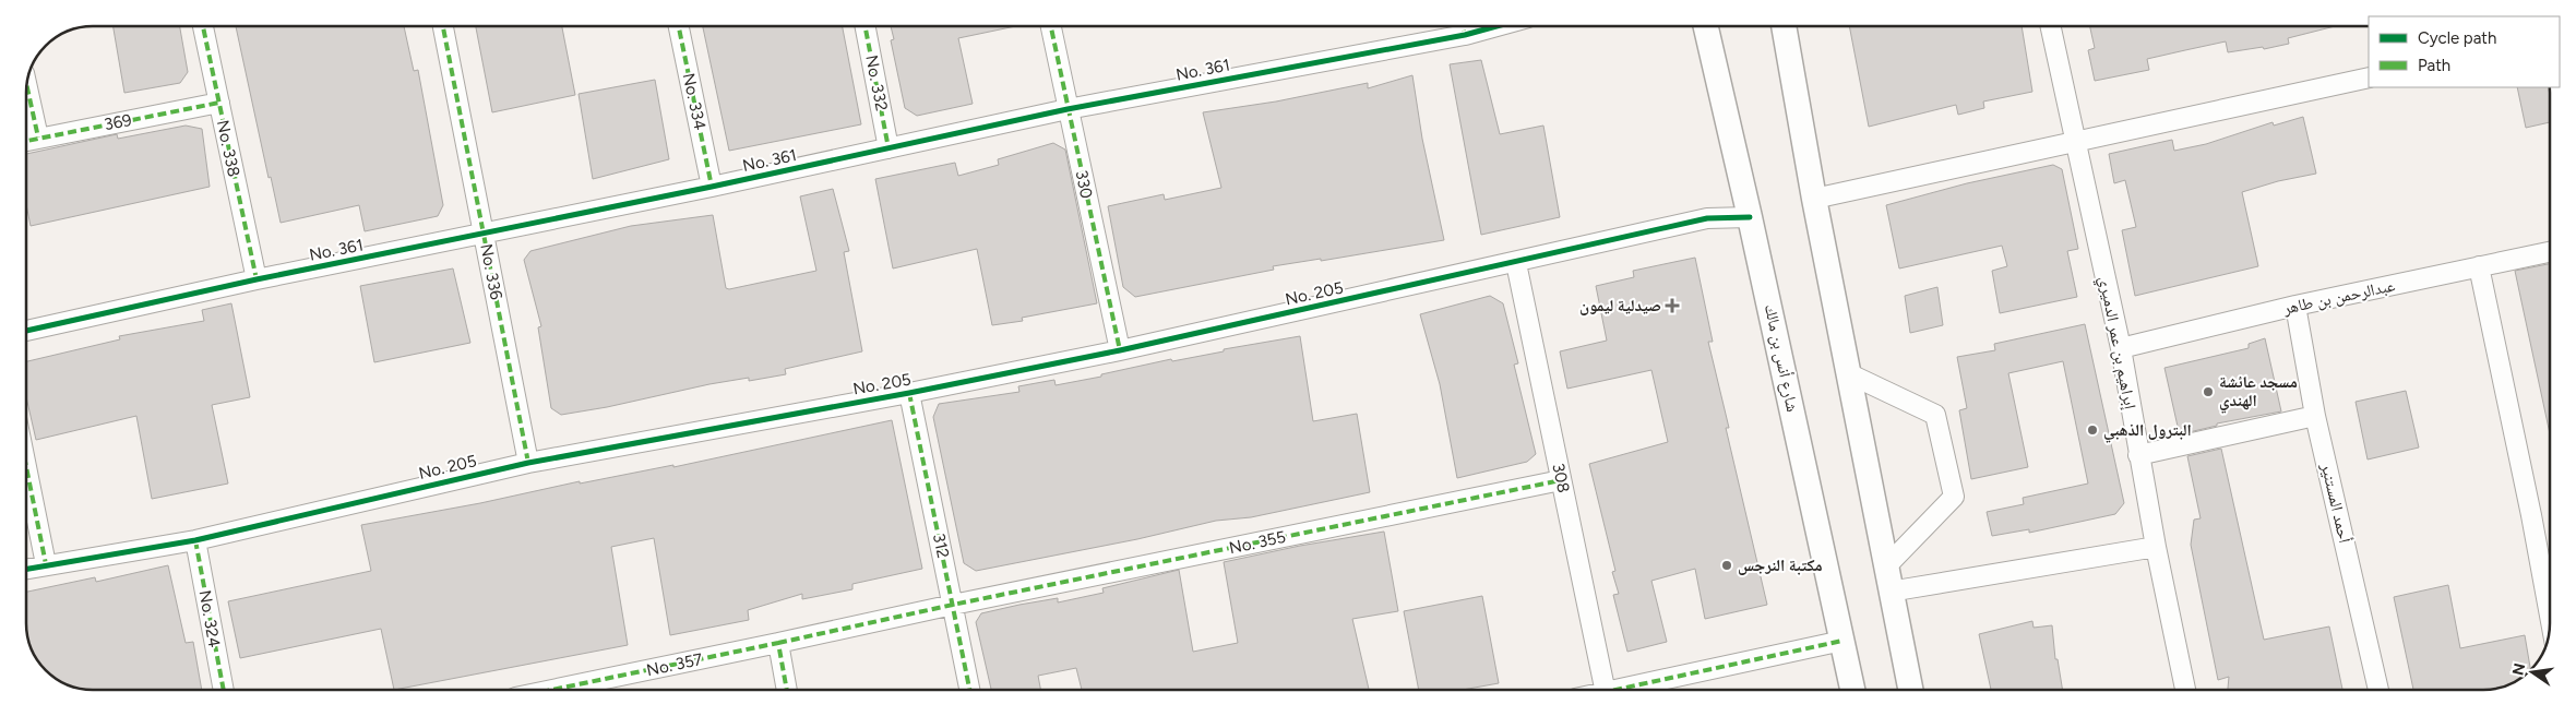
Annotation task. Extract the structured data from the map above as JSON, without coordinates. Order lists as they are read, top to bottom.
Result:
{
  "streets": {
    "main road": ["شارع أنس بن مالك"],
    "street": [
      "No. 361",
      "No. 332",
      "No. 334",
      "369",
      "No. 338",
      "330",
      "No. 336",
      "No. 205",
      "عبدالرحمن بن طاهر",
      "إبراهيم بن عمر الدميري",
      "308",
      "أحمد المستنير",
      "No. 355",
      "312",
      "No. 324",
      "No. 357"
    ]
  },
  "crossings": [
    ["No. 361", "No. 332"],
    ["No. 361", "No. 334"],
    ["No. 361", "No. 338"],
    ["No. 361", "330"],
    ["No. 361", "No. 336"],
    ["369", "No. 338"],
    ["330", "No. 205"],
    ["No. 336", "No. 205"],
    ["No. 205", "شارع أنس بن مالك"],
    ["No. 205", "308"],
    ["No. 205", "312"],
    ["No. 205", "No. 324"],
    ["عبدالرحمن بن طاهر", "إبراهيم بن عمر الدميري"],
    ["عبدالرحمن بن طاهر", "أحمد المستنير"],
    ["308", "No. 355"],
    ["No. 355", "312"],
    ["No. 355", "No. 357"]
  ],
  "places": {
    "health": ["صيدلية ليمون"],
    "other": ["مسجد عائشة الهندي", "البترول الذهبي", "مكتبة النرجس"]
  },
  "legend": ["Cycle path", "Path"],
  "north": "left"
}
